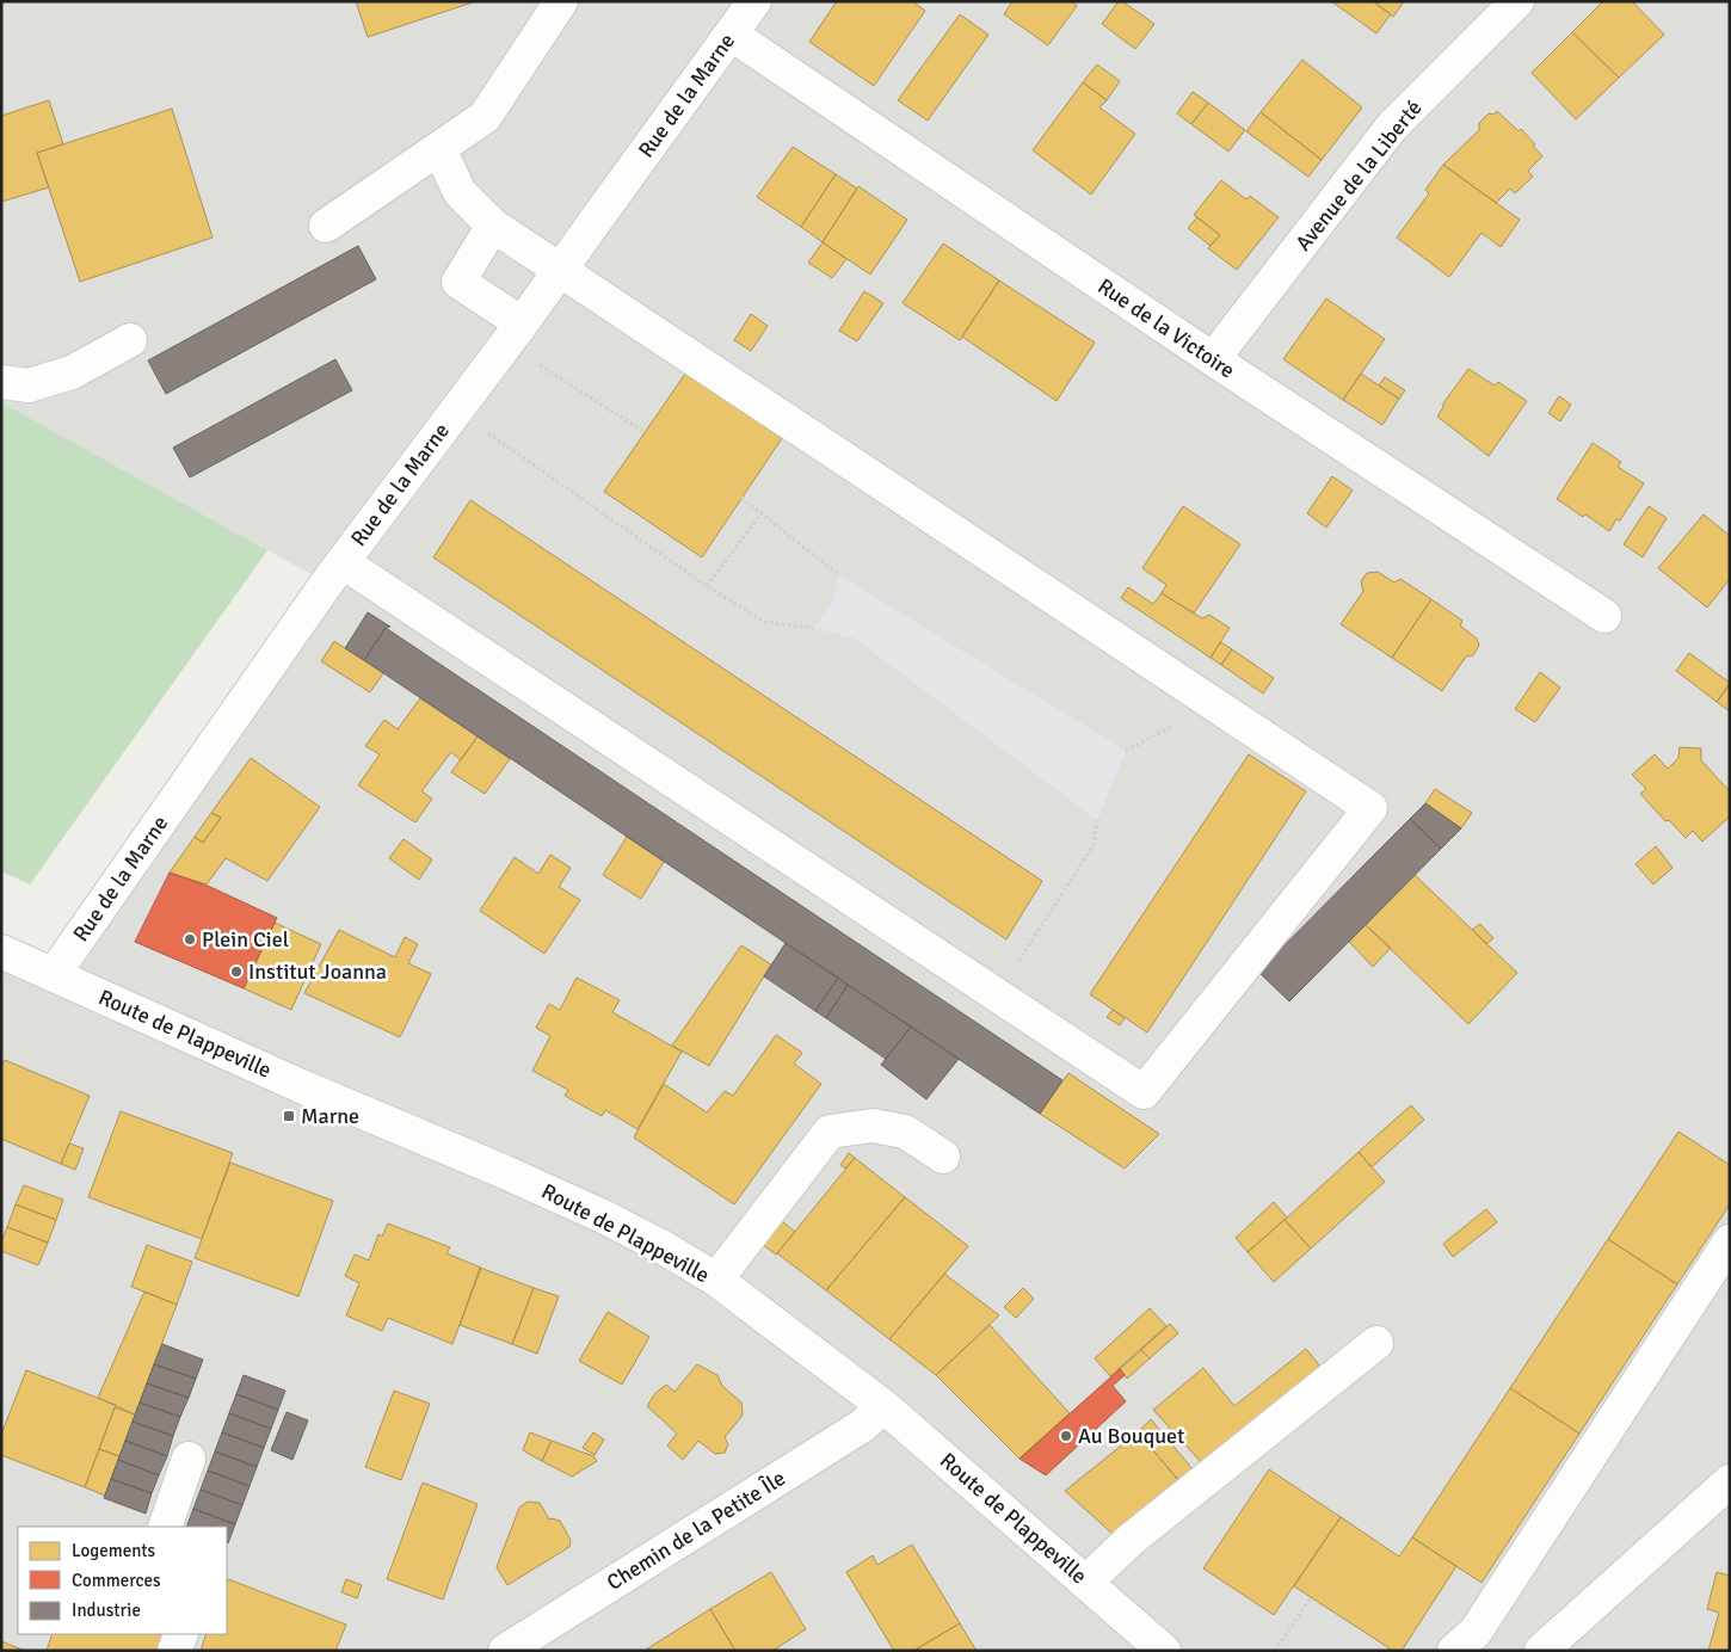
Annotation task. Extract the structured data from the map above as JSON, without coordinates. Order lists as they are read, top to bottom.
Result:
{
  "streets": {
    "street": [
      "Rue de la Marne",
      "Avenue de la Liberté",
      "Rue de la Victoire",
      "Route de Plappeville",
      "Chemin de la Petite Île"
    ]
  },
  "crossings": [
    ["Rue de la Marne", "Rue de la Victoire"],
    ["Rue de la Marne", "Route de Plappeville"],
    ["Avenue de la Liberté", "Rue de la Victoire"],
    ["Route de Plappeville", "Chemin de la Petite Île"]
  ],
  "places": {
    "other": ["Plein Ciel", "Institut Joanna", "Au Bouquet"],
    "transit": ["Marne"]
  },
  "legend": ["Logements", "Commerces", "Industrie"]
}
